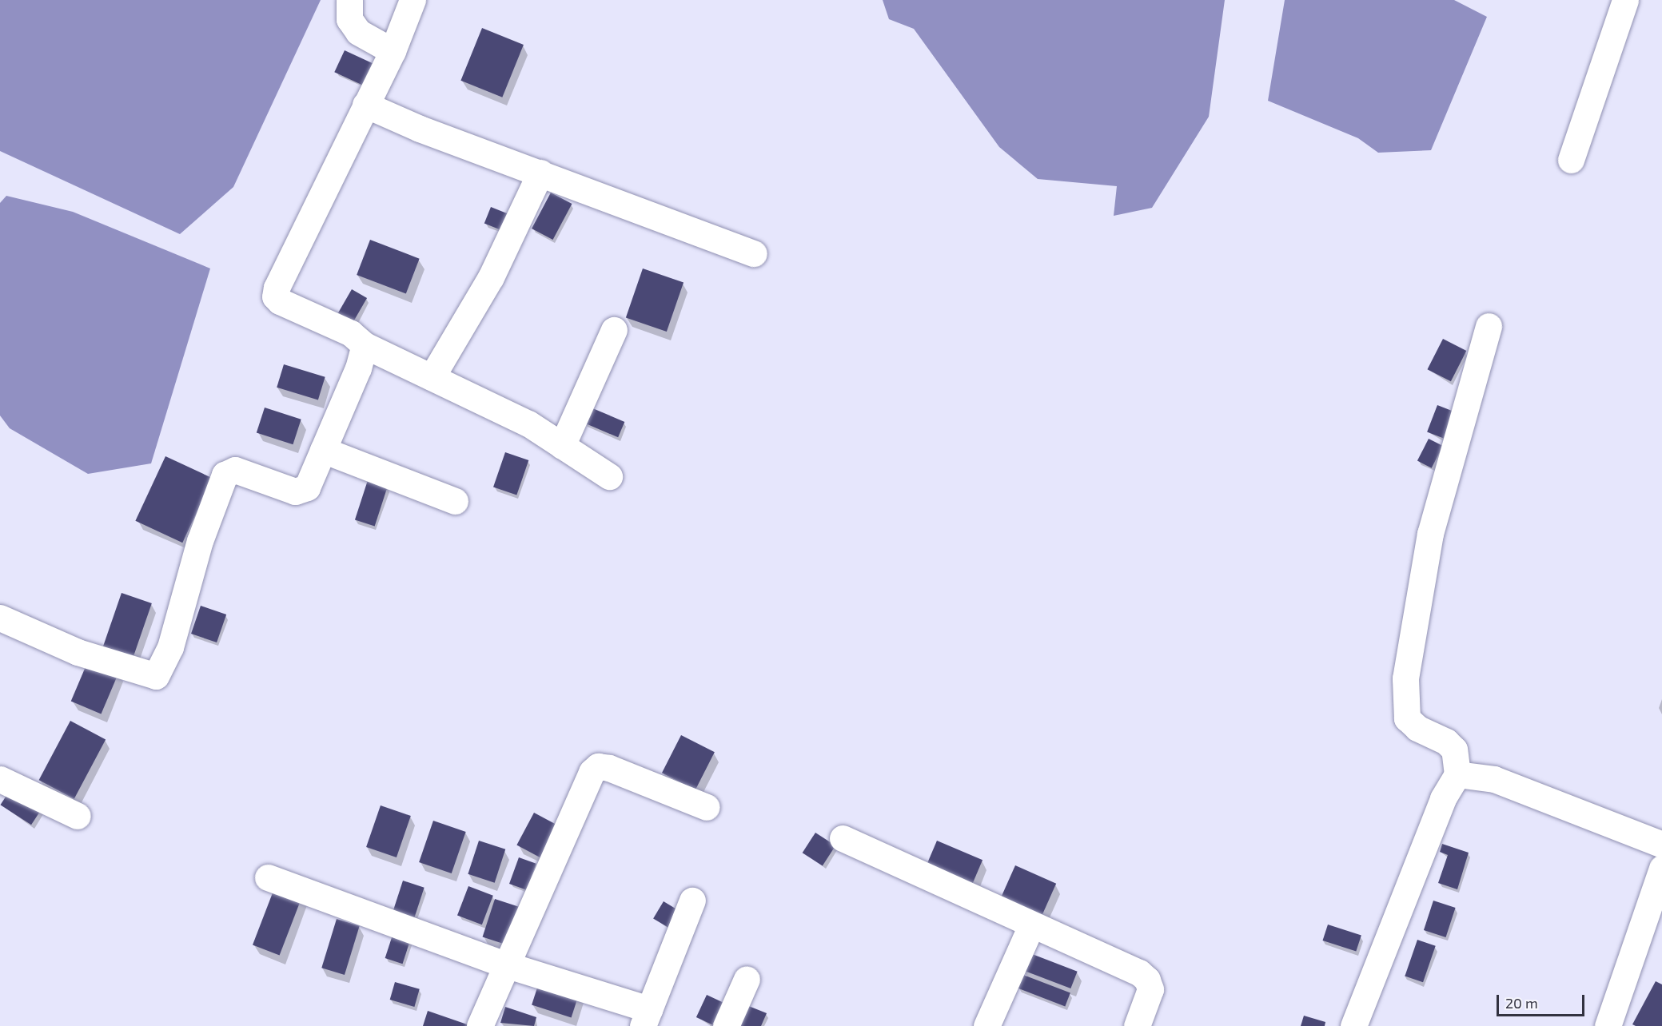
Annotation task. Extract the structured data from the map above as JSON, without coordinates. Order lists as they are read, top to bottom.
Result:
{
  "scale_bar": "20 m"
}
